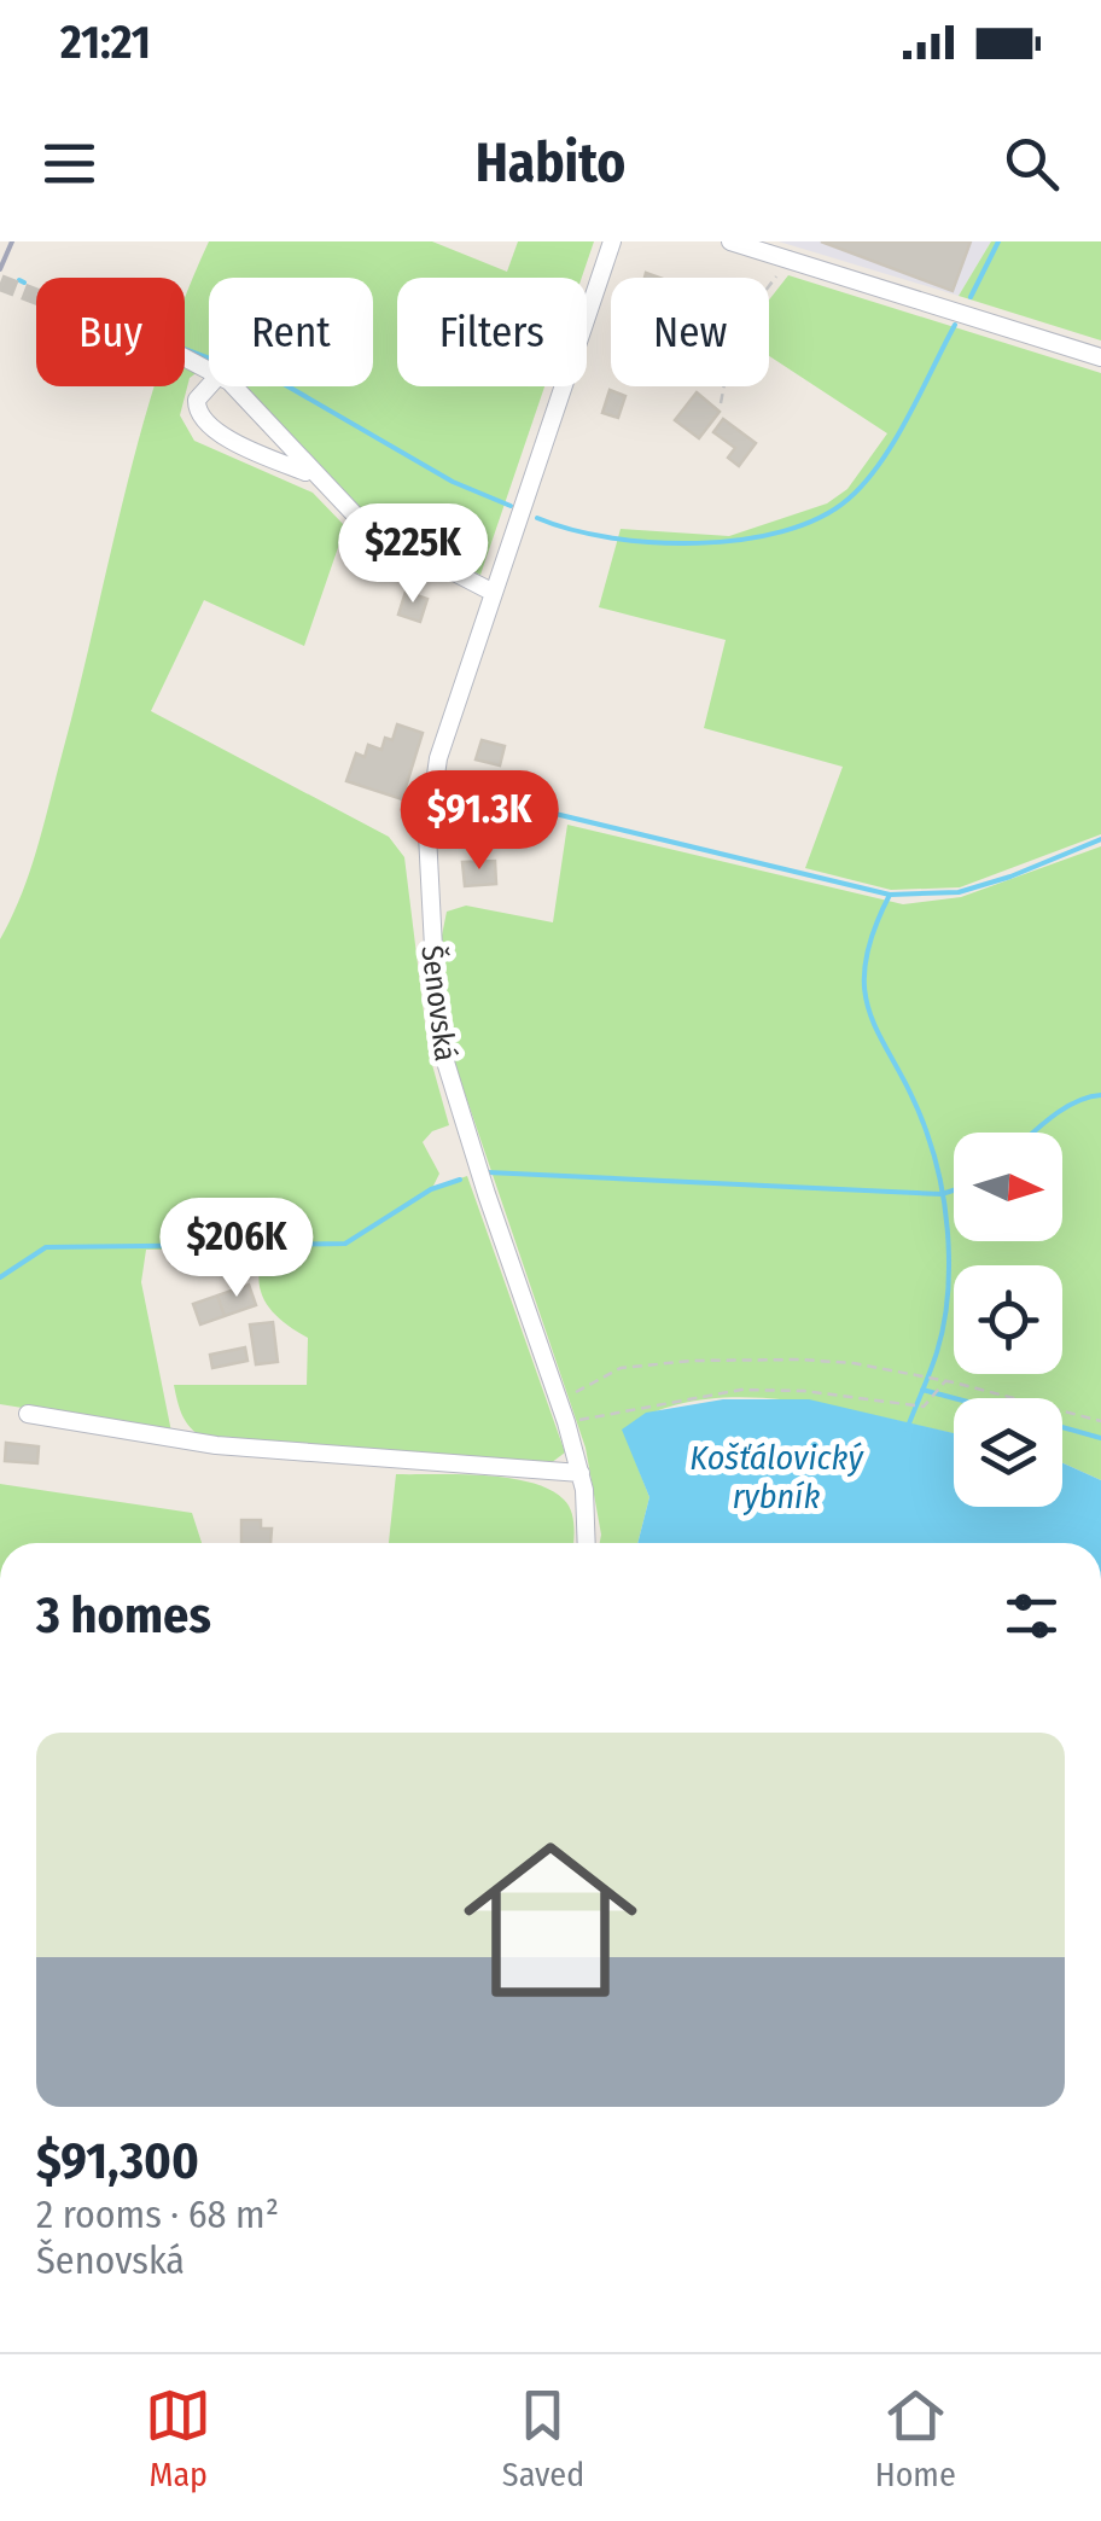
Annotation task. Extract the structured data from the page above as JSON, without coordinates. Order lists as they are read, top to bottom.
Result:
{
  "streets": {
    "street": ["Šenovská"]
  },
  "water": ["Košťálovický rybník"],
  "north": "right",
  "page": {
    "status": "21:21",
    "header": "Habito",
    "chip": [
      "Buy",
      "Rent",
      "Filters",
      "New"
    ],
    "price": ["$225K", "$91.3K", "$206K"],
    "heading": "3 homes",
    "list": [
      {
        "name": "$91,300",
        "note": "2 rooms · 68 m² · Šenovská"
      }
    ],
    "tabs": ["Map", "Saved", "Home"]
  }
}
